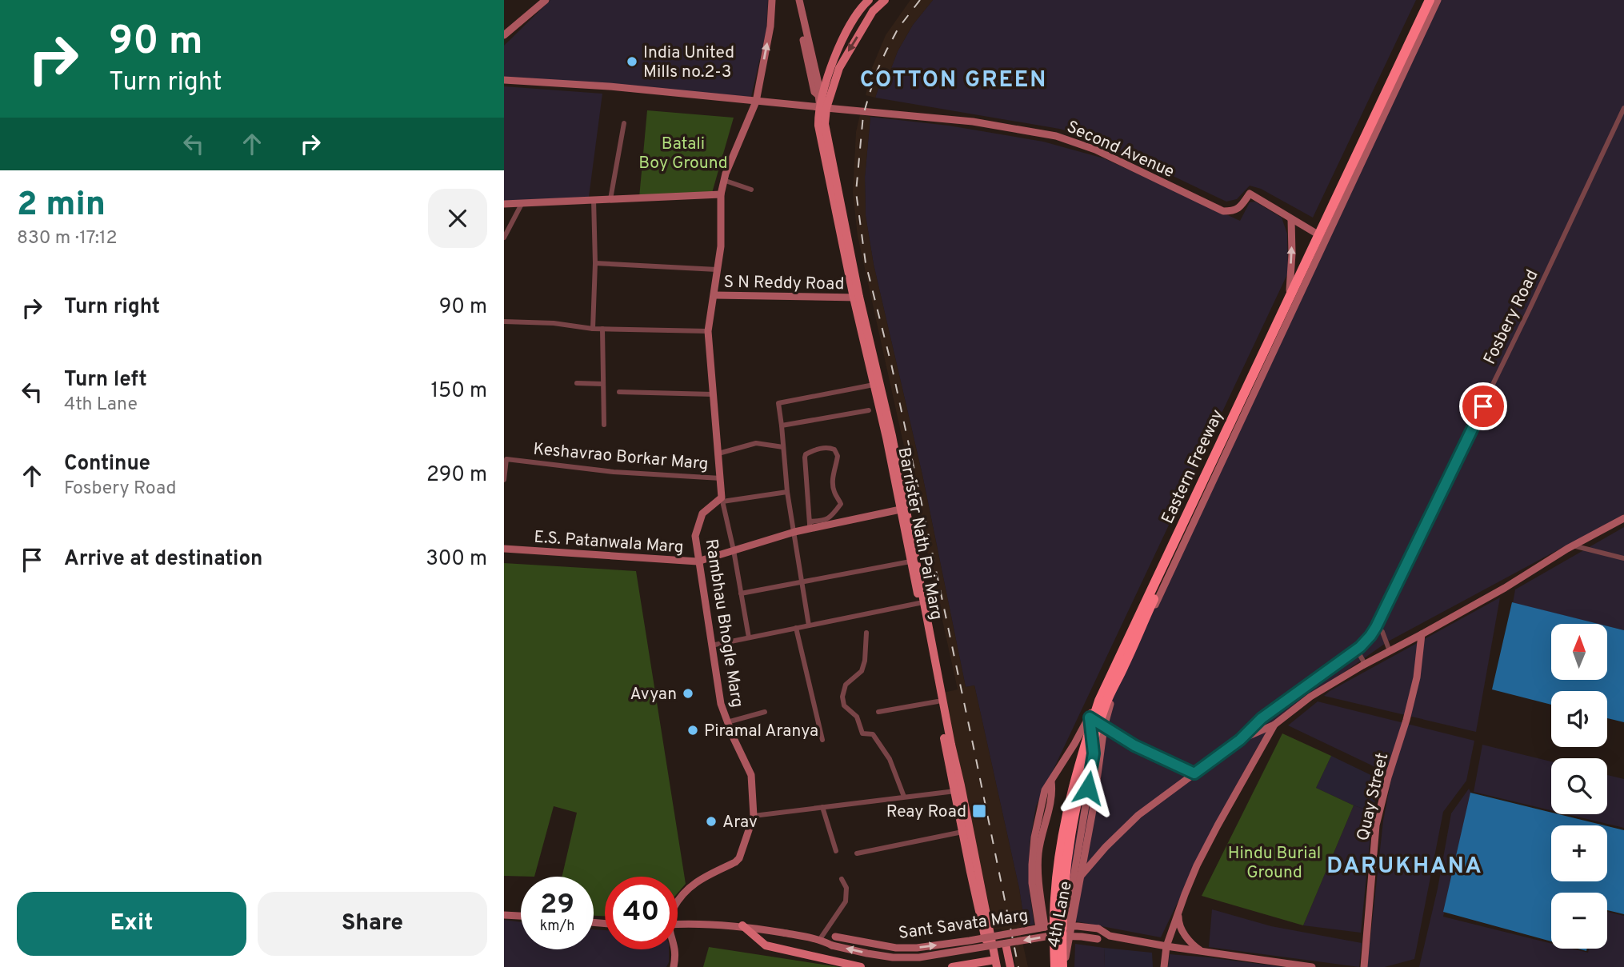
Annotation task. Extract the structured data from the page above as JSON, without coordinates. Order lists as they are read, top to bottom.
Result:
{
  "streets": {
    "highway": ["Eastern Freeway"],
    "main road": ["Barrister Nath Pai Marg"],
    "street": [
      "Second Avenue",
      "S N Reddy Road",
      "Fosbery Road",
      "Keshavrao Borkar Marg",
      "E.S. Patanwala Marg",
      "Rambhau Bhogle Marg",
      "Quay Street",
      "4th Lane",
      "Sant Savata Marg"
    ]
  },
  "crossings": [
    ["Second Avenue", "Barrister Nath Pai Marg"],
    ["S N Reddy Road", "Barrister Nath Pai Marg"],
    ["Fosbery Road", "4th Lane"],
    ["Eastern Freeway", "4th Lane"],
    ["Barrister Nath Pai Marg", "E.S. Patanwala Marg"],
    ["E.S. Patanwala Marg", "Rambhau Bhogle Marg"]
  ],
  "districts": ["COTTON GREEN", "DARUKHANA"],
  "parks": ["Batali Boy Ground", "Hindu Burial Ground"],
  "places": {
    "other": [
      "India United Mills no.2-3",
      "Avyan",
      "Piramal Aranya",
      "Arav"
    ],
    "transit": ["Reay Road"]
  },
  "north": "top",
  "page": {
    "turn": ["90 m", "Turn right"],
    "heading": ["2 min", "830 m · 17:12"],
    "list": [
      {
        "name": "Turn right",
        "value": "90 m"
      },
      {
        "name": "Turn left",
        "note": "4th Lane",
        "value": "150 m"
      },
      {
        "name": "Continue",
        "note": "Fosbery Road",
        "value": "290 m"
      },
      {
        "name": "Arrive at destination",
        "value": "300 m"
      }
    ],
    "map_buttons": ["+", "−"],
    "speed": "29 km/h",
    "limit": "40",
    "buttons": ["Exit", "Share"]
  }
}
